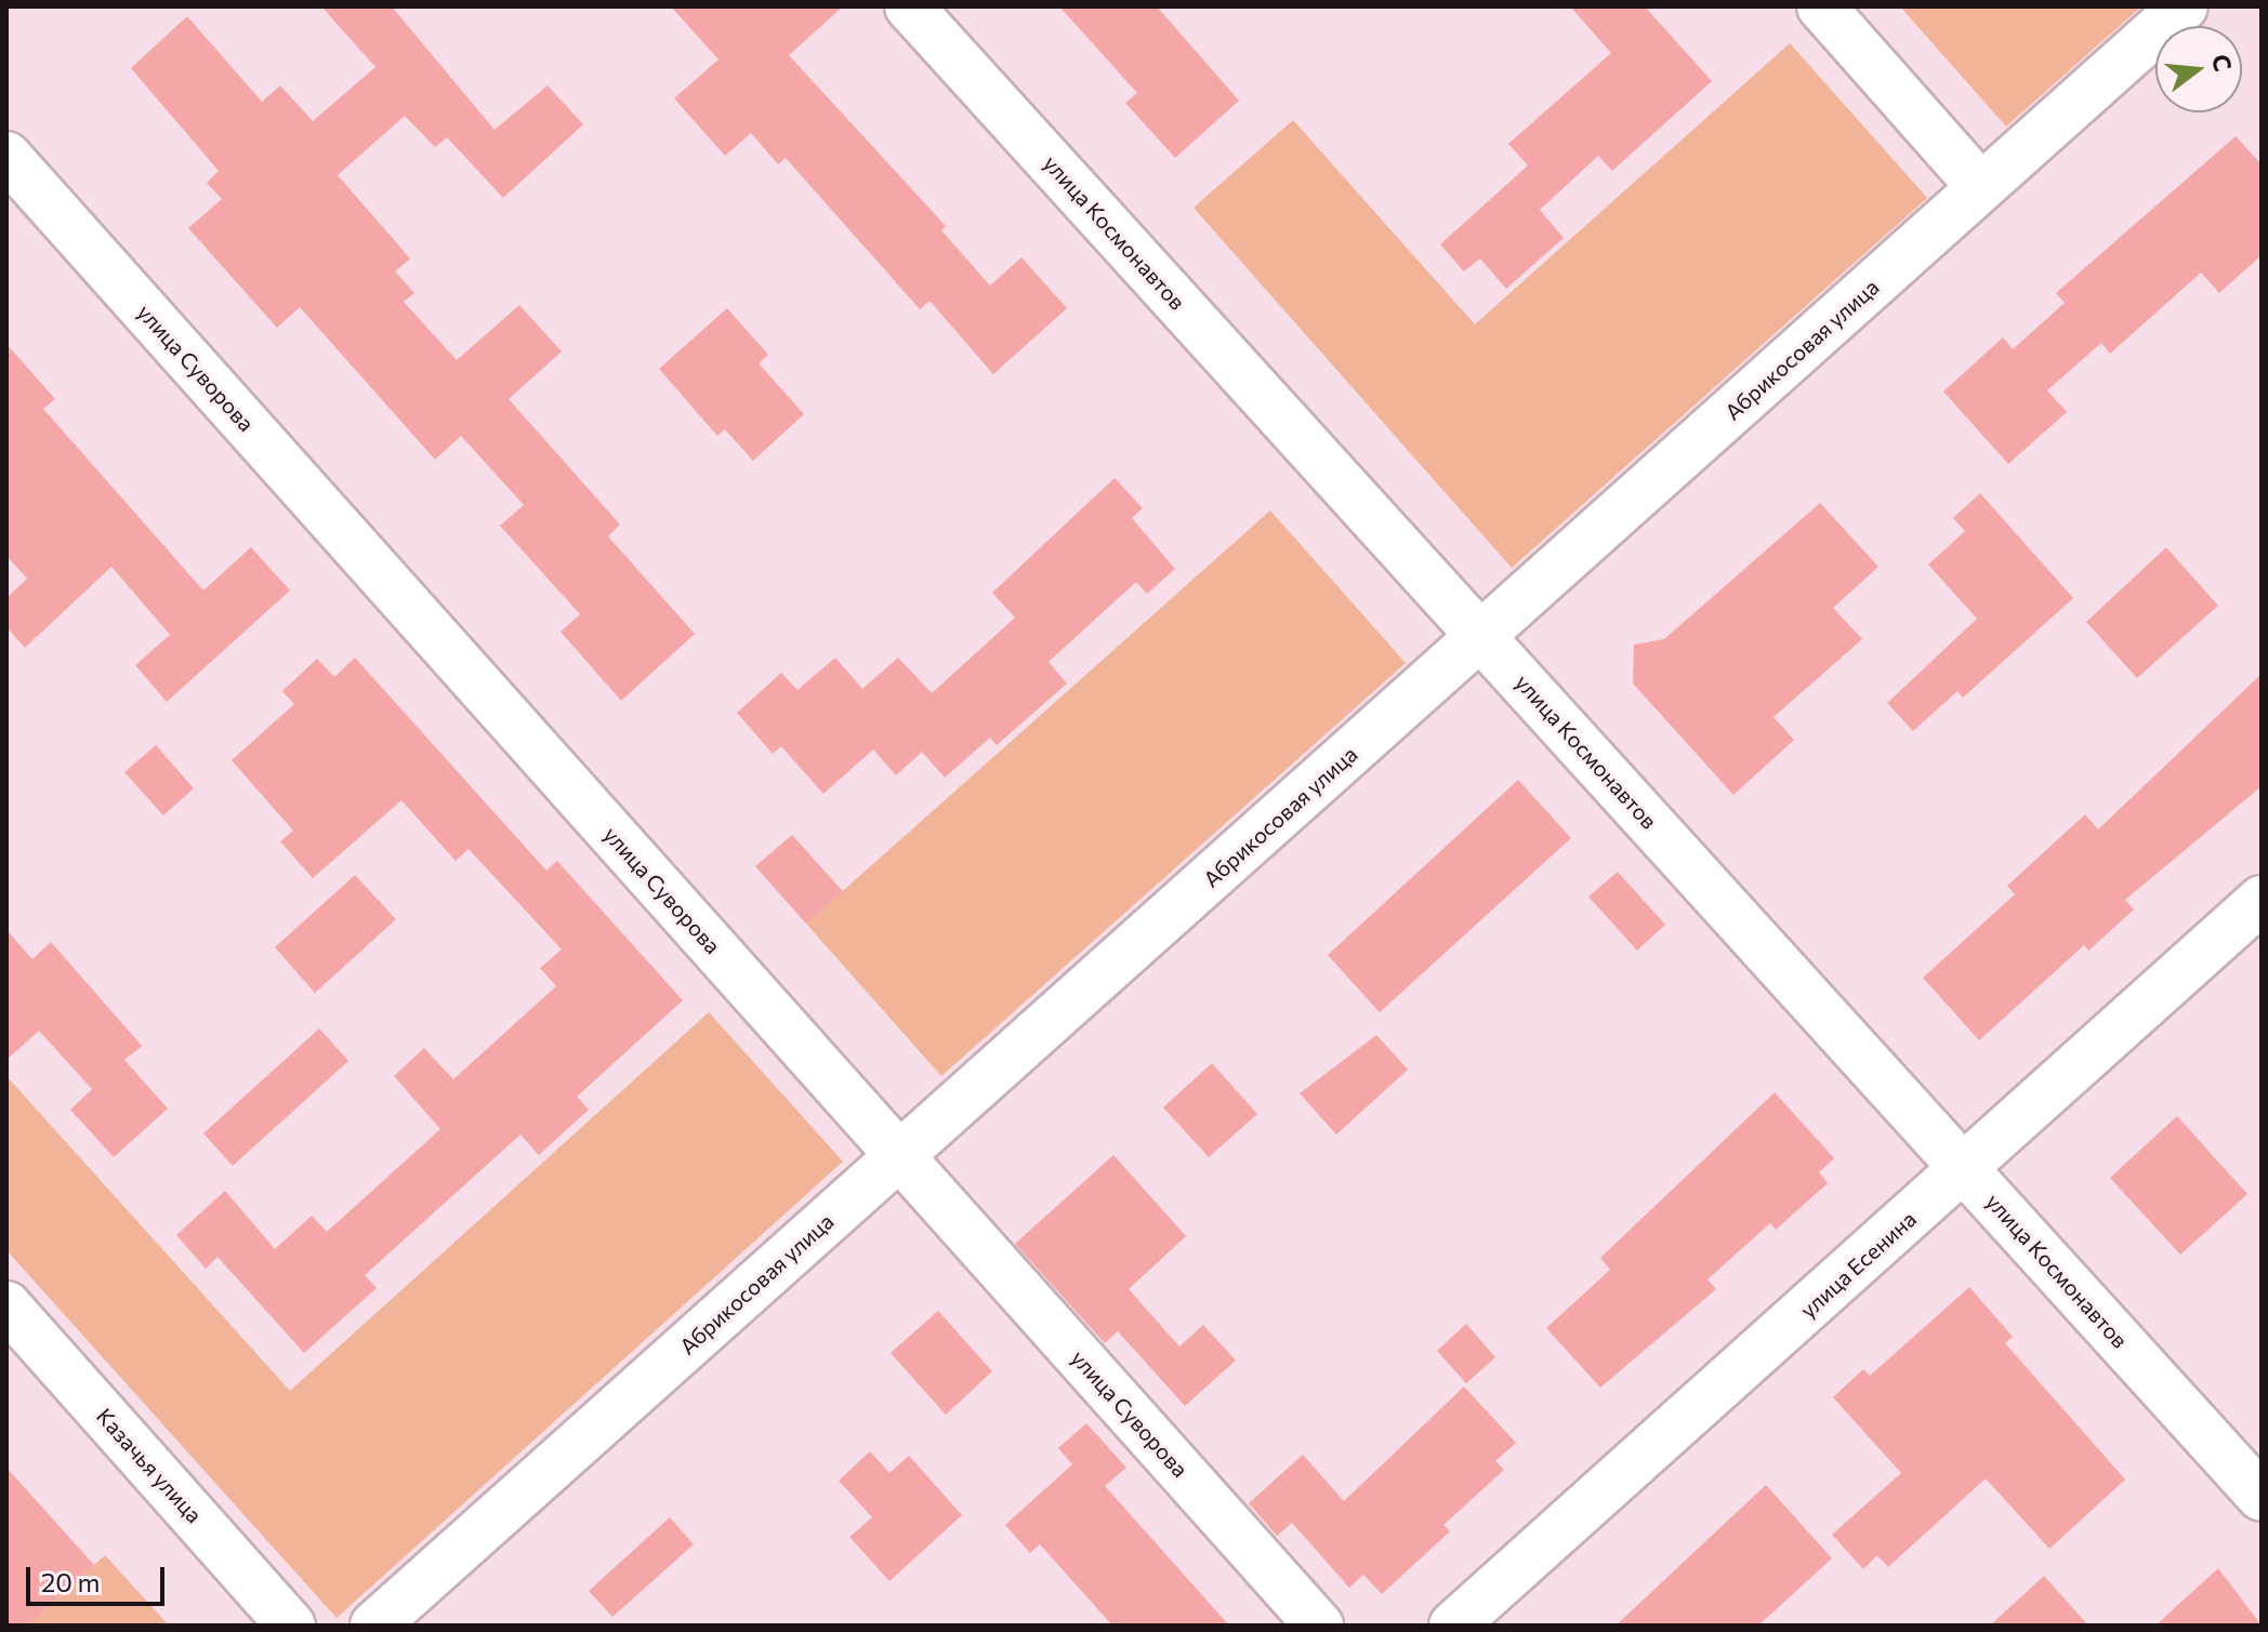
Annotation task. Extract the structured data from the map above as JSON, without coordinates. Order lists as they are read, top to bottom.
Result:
{
  "streets": {
    "street": [
      "улица Космонавтов",
      "Абрикосовая улица",
      "улица Суворова",
      "улица Есенина",
      "Казачья улица"
    ]
  },
  "crossings": [
    ["улица Космонавтов", "Абрикосовая улица"],
    ["улица Космонавтов", "улица Есенина"],
    ["Абрикосовая улица", "улица Суворова"]
  ],
  "scale_bar": "20 m",
  "north": "right"
}
